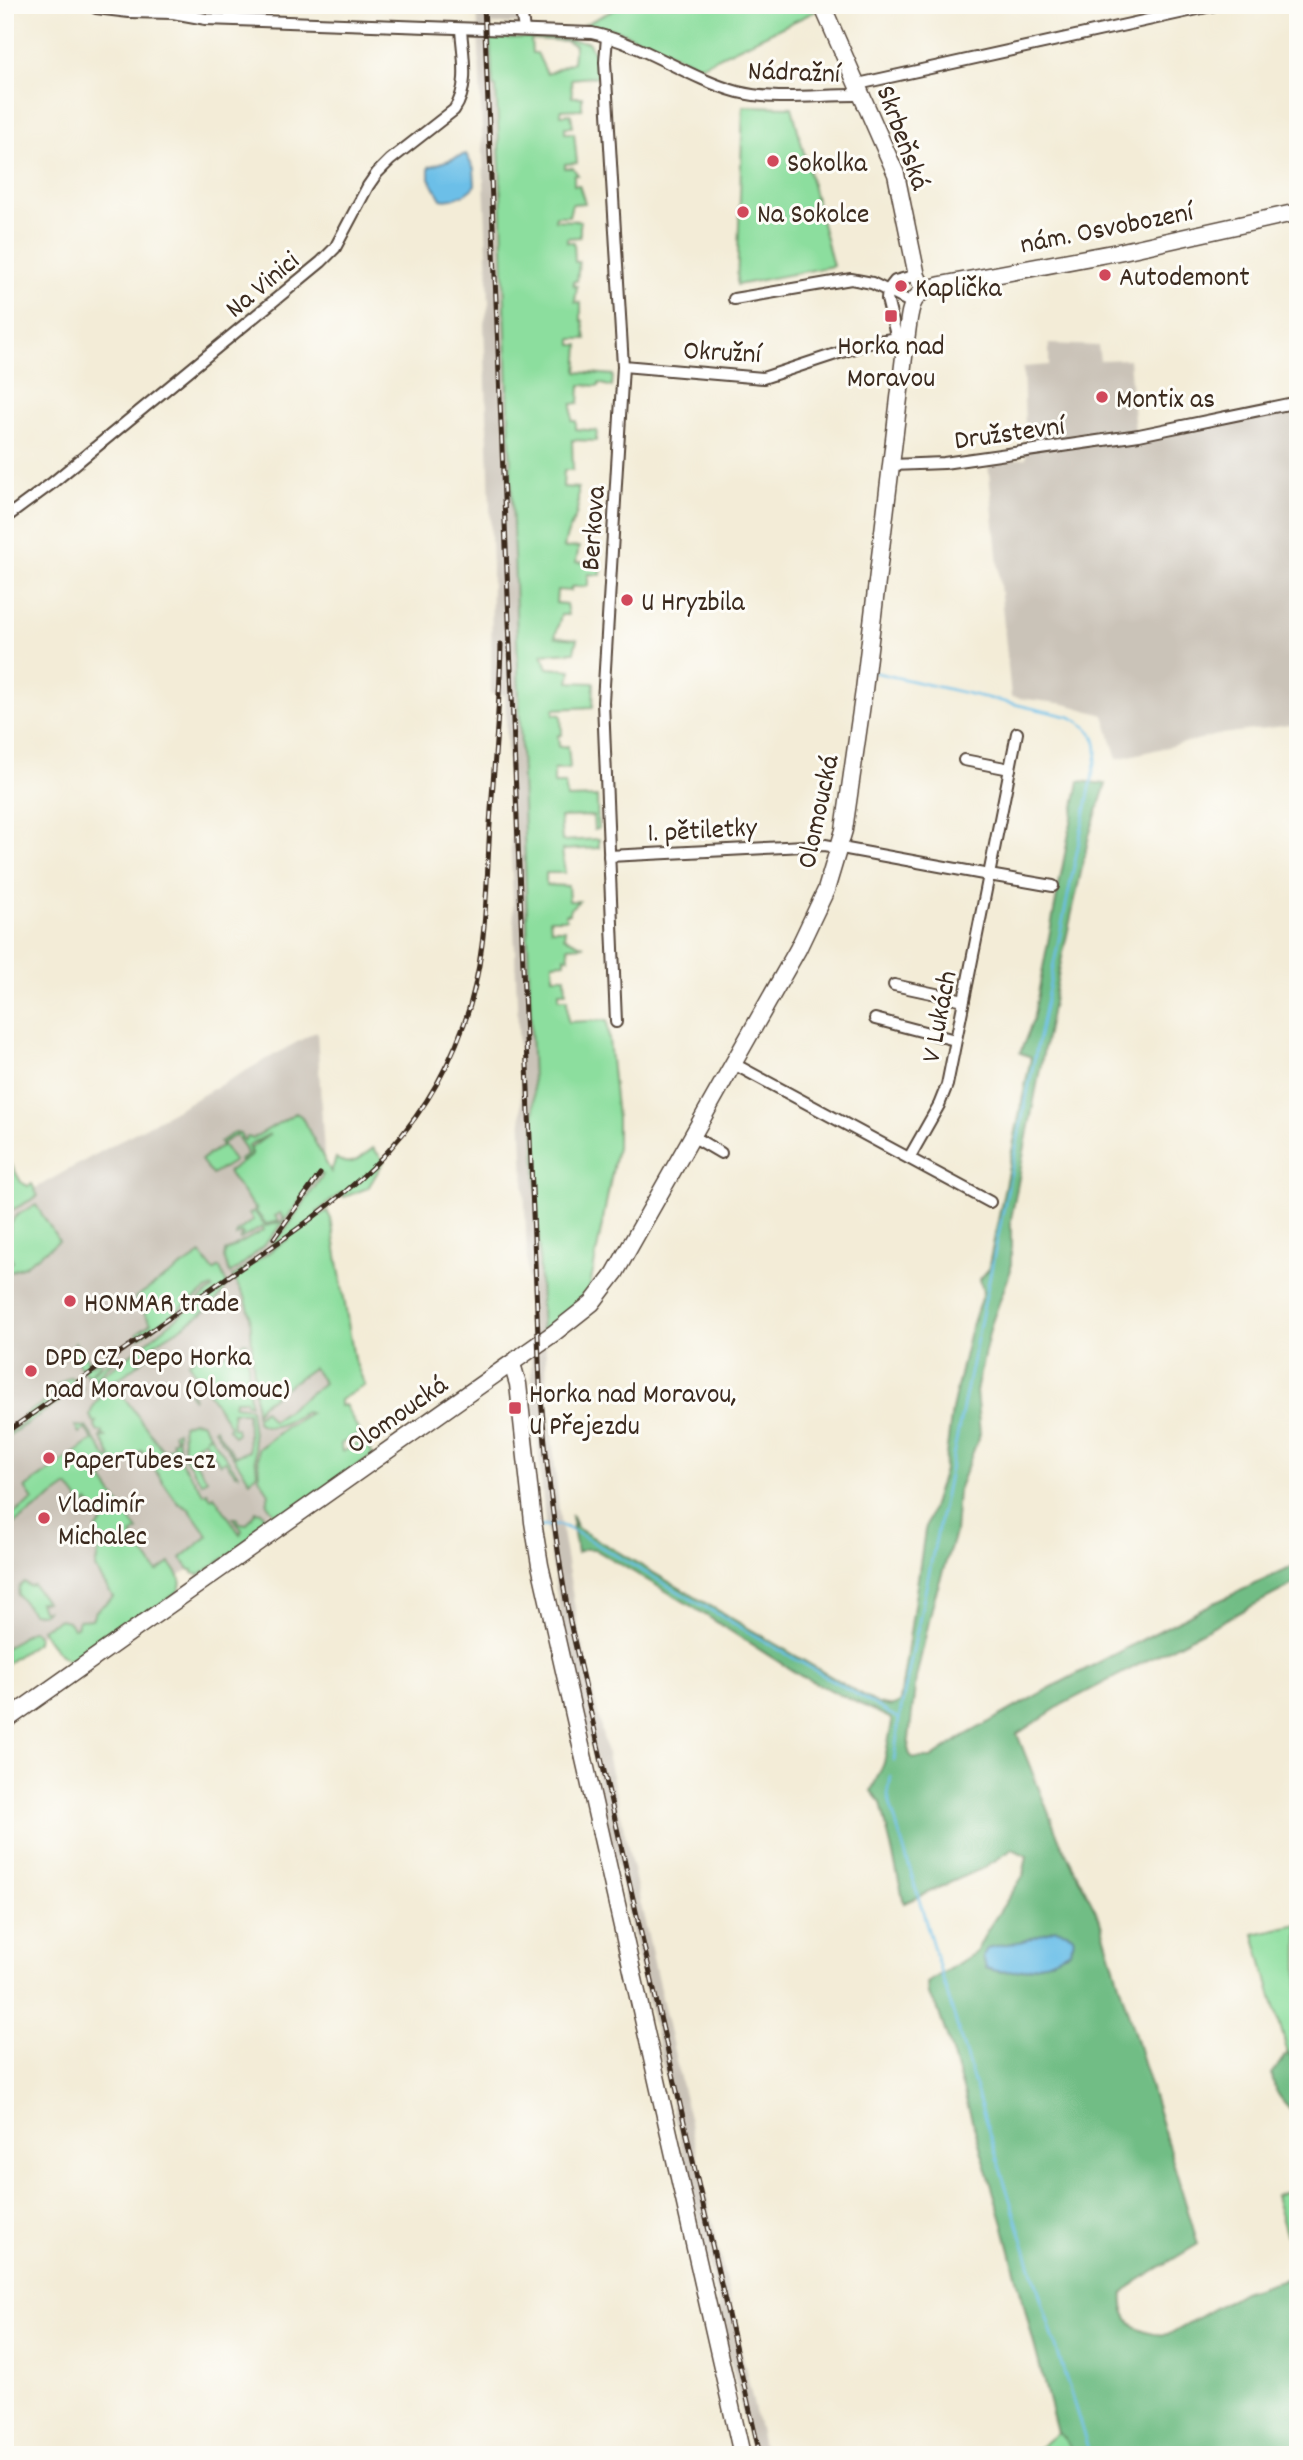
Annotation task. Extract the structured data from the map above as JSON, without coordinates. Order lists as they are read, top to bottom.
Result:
{
  "streets": {
    "street": [
      "Nádražní",
      "Skrbeňská",
      "nám. Osvobození",
      "Na Vinici",
      "Okružní",
      "Družstevní",
      "Berkova",
      "Olomoucká",
      "1. pětiletky",
      "V Lukách"
    ]
  },
  "crossings": [
    ["Nádražní", "Skrbeňská"],
    ["Nádražní", "Na Vinici"],
    ["Nádražní", "Berkova"],
    ["Skrbeňská", "nám. Osvobození"],
    ["Okružní", "Berkova"],
    ["Okružní", "Olomoucká"],
    ["Družstevní", "Olomoucká"],
    ["Berkova", "1. pětiletky"],
    ["Olomoucká", "1. pětiletky"]
  ],
  "places": {
    "other": [
      "Sokolka",
      "Na Sokolce",
      "Autodemont",
      "Kaplička",
      "Montix as",
      "U Hryzbila",
      "HONMAR trade",
      "DPD CZ, Depo Horka nad Moravou (Olomouc)",
      "PaperTubes-cz",
      "Vladimír Michalec"
    ],
    "transit": ["Horka nad Moravou", "Horka nad Moravou, U Přejezdu"]
  }
}
